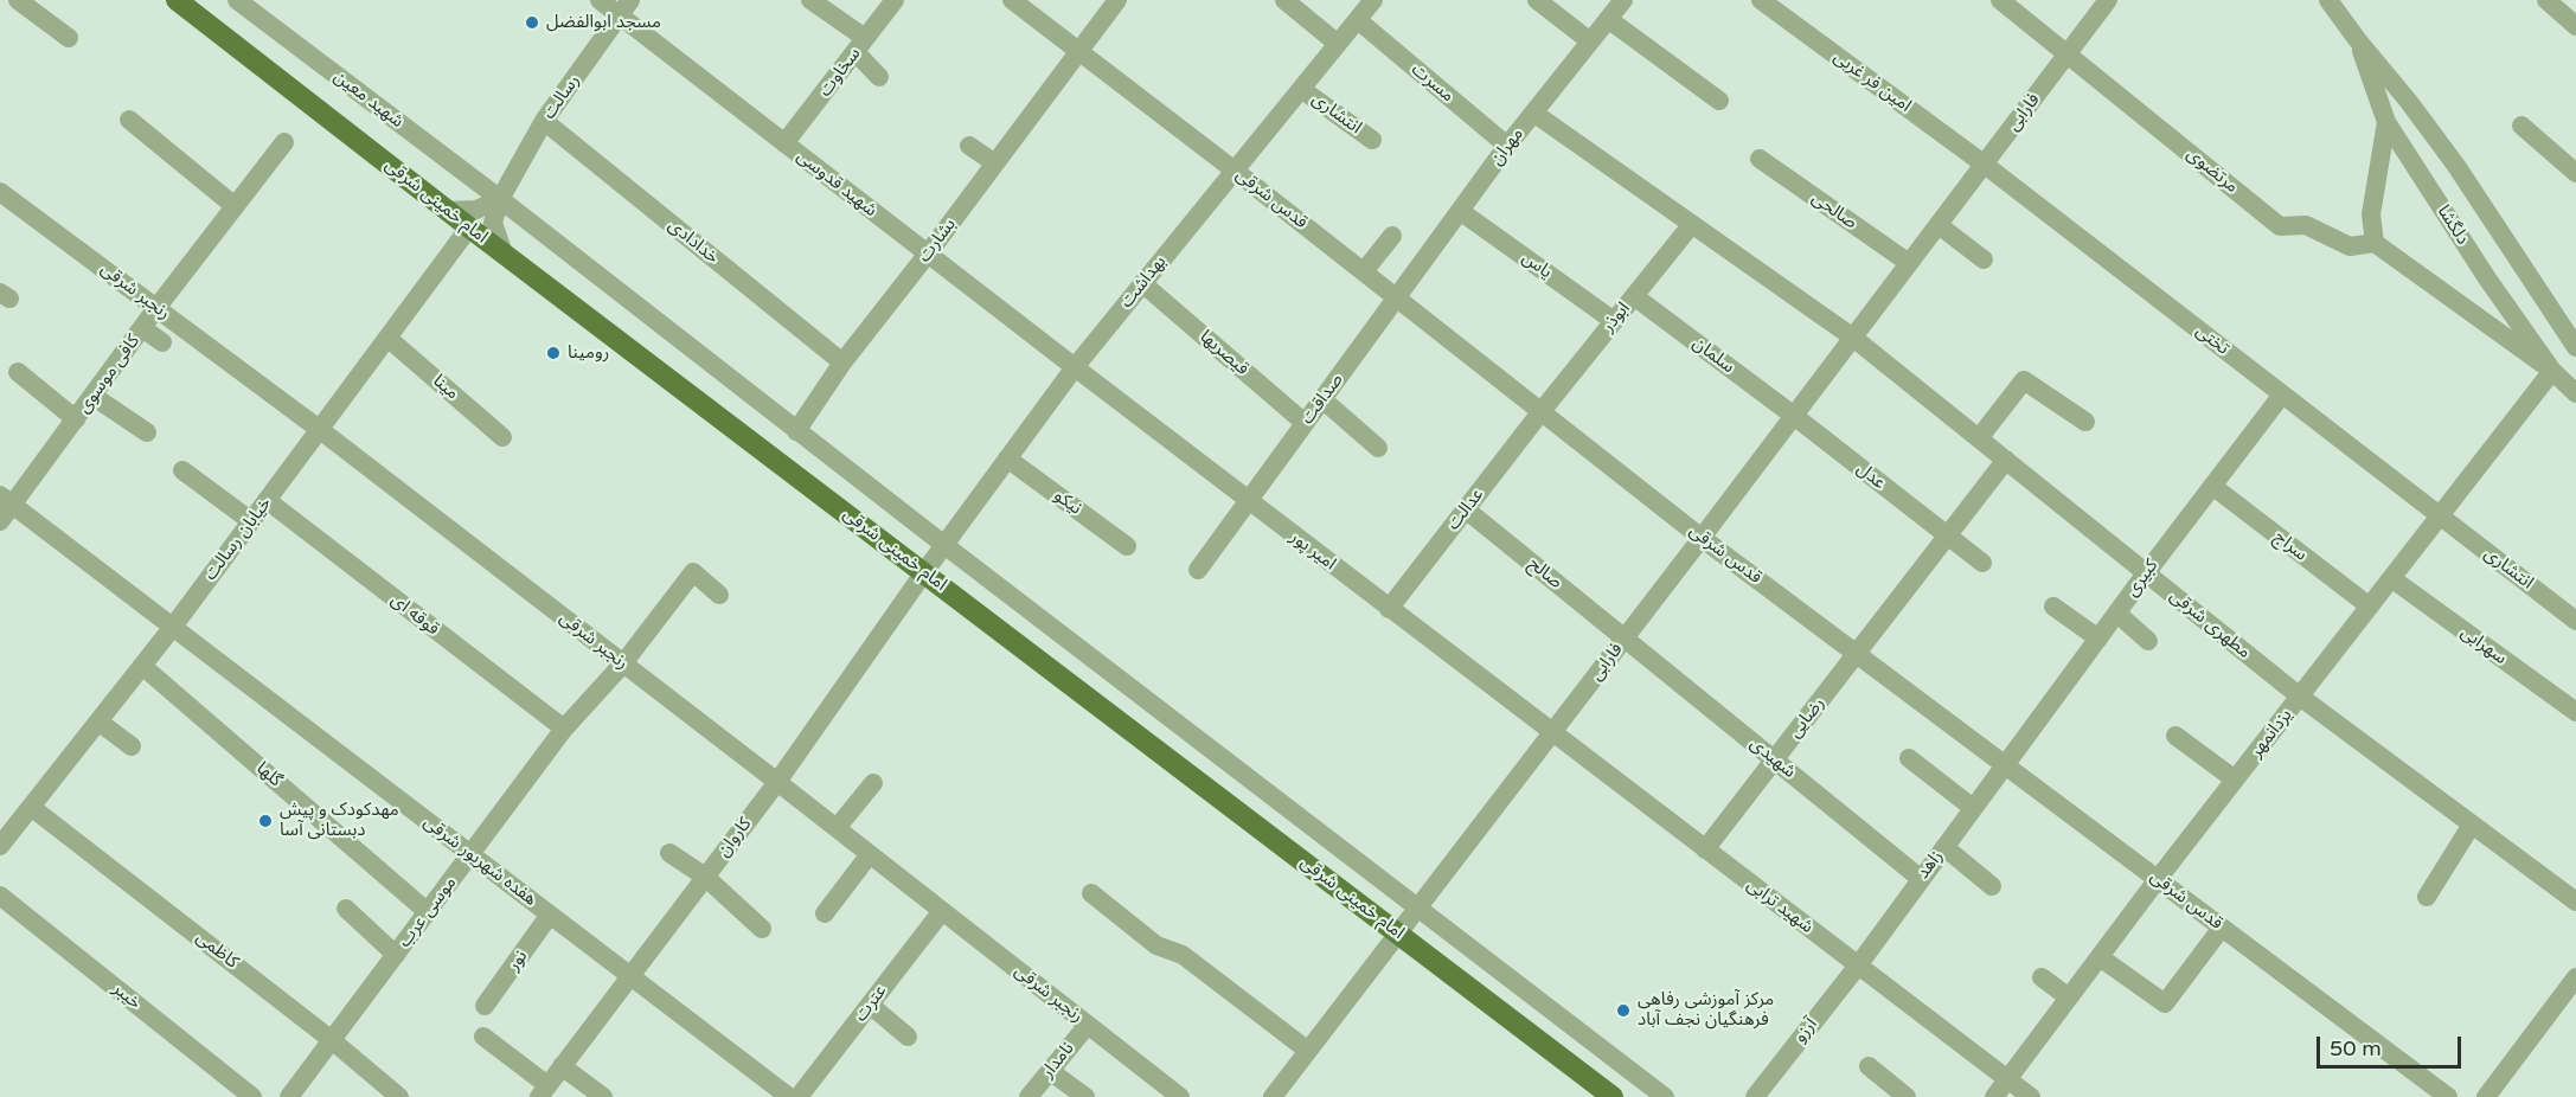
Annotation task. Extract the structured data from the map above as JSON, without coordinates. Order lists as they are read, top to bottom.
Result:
{
  "streets": {
    "main road": ["امام خمینی شرقی"],
    "street": [
      "سخاوت",
      "امین فر غربی",
      "مسرت",
      "رسالت",
      "شهید معین",
      "فارابی",
      "انتشاری",
      "مهران",
      "مرتضوی",
      "شهید قدوسی",
      "قدس شرقی",
      "صالحی",
      "دلگشا",
      "بشارت",
      "خدادادی",
      "یاس",
      "بهداشت",
      "رنجبر شرقی",
      "ابوذر",
      "تختی",
      "قیصریها",
      "سلمان",
      "کافی موسوی",
      "مینا",
      "صداقت",
      "عدل",
      "نیکو",
      "عدالت",
      "خیابان رسالت",
      "سراج",
      "امیر پور",
      "صالح",
      "کبیری",
      "قوقه ای",
      "مطهری شرقی",
      "سهرابی",
      "رضایی",
      "یزدانمهر",
      "شهیدی",
      "گلها",
      "کاروان",
      "هفده شهریور شرقی",
      "زاهد",
      "شهید ترابی",
      "موسی عرب",
      "کاظمی",
      "نور",
      "خیبر",
      "عترت",
      "آرزو",
      "نامدار"
    ]
  },
  "crossings": [
    ["سخاوت", "شهید قدوسی"],
    ["امین فر غربی", "فارابی"],
    ["امین فر غربی", "تختی"],
    ["مسرت", "مهران"],
    ["مسرت", "بهداشت"],
    ["رسالت", "شهید معین"],
    ["رسالت", "شهید قدوسی"],
    ["رسالت", "امام خمینی شرقی"],
    ["رسالت", "خدادادی"],
    ["شهید معین", "فارابی"],
    ["شهید معین", "بشارت"],
    ["شهید معین", "بهداشت"],
    ["فارابی", "مرتضوی"],
    ["فارابی", "قدس شرقی"],
    ["فارابی", "امام خمینی شرقی"],
    ["فارابی", "صالحی"],
    ["فارابی", "تختی"],
    ["فارابی", "سلمان"],
    ["فارابی", "عدل"],
    ["فارابی", "امیر پور"],
    ["فارابی", "صالح"],
    ["فارابی", "مطهری شرقی"],
    ["فارابی", "شهیدی"],
    ["فارابی", "شهید ترابی"],
    ["انتشاری", "بهداشت"],
    ["انتشاری", "تختی"],
    ["انتشاری", "یزدانمهر"],
    ["مهران", "قدس شرقی"],
    ["مهران", "یاس"],
    ["مهران", "صداقت"],
    ["شهید قدوسی", "بشارت"],
    ["شهید قدوسی", "بهداشت"],
    ["شهید قدوسی", "امیر پور"],
    ["قدس شرقی", "بشارت"],
    ["قدس شرقی", "بهداشت"],
    ["قدس شرقی", "ابوذر"],
    ["قدس شرقی", "صداقت"],
    ["قدس شرقی", "عدالت"],
    ["قدس شرقی", "کبیری"],
    ["قدس شرقی", "رضایی"],
    ["قدس شرقی", "یزدانمهر"],
    ["قدس شرقی", "زاهد"],
    ["امام خمینی شرقی", "بهداشت"],
    ["امام خمینی شرقی", "خیابان رسالت"],
    ["امام خمینی شرقی", "کاروان"],
    ["دلگشا", "یزدانمهر"],
    ["بشارت", "خدادادی"],
    ["یاس", "ابوذر"],
    ["بهداشت", "قیصریها"],
    ["بهداشت", "نیکو"],
    ["بهداشت", "امیر پور"],
    ["بهداشت", "کاروان"],
    ["رنجبر شرقی", "کافی موسوی"],
    ["رنجبر شرقی", "خیابان رسالت"],
    ["رنجبر شرقی", "کاروان"],
    ["رنجبر شرقی", "موسی عرب"],
    ["رنجبر شرقی", "عترت"],
    ["رنجبر شرقی", "نامدار"],
    ["ابوذر", "سلمان"],
    ["ابوذر", "عدالت"],
    ["تختی", "کبیری"],
    ["تختی", "یزدانمهر"],
    ["قیصریها", "صداقت"],
    ["سلمان", "عدل"],
    ["کافی موسوی", "هفده شهریور شرقی"],
    ["مینا", "خیابان رسالت"],
    ["صداقت", "امیر پور"],
    ["عدالت", "امیر پور"],
    ["عدالت", "صالح"],
    ["خیابان رسالت", "قوقه ای"],
    ["خیابان رسالت", "گلها"],
    ["خیابان رسالت", "هفده شهریور شرقی"],
    ["خیابان رسالت", "کاظمی"],
    ["سراج", "کبیری"],
    ["سراج", "یزدانمهر"],
    ["امیر پور", "شهید ترابی"],
    ["صالح", "شهیدی"],
    ["کبیری", "مطهری شرقی"],
    ["کبیری", "زاهد"],
    ["قوقه ای", "موسی عرب"],
    ["مطهری شرقی", "یزدانمهر"],
    ["سهرابی", "یزدانمهر"],
    ["رضایی", "شهیدی"],
    ["رضایی", "شهید ترابی"],
    ["یزدانمهر", "شهید ترابی"],
    ["شهیدی", "زاهد"],
    ["گلها", "موسی عرب"],
    ["کاروان", "هفده شهریور شرقی"],
    ["هفده شهریور شرقی", "موسی عرب"],
    ["هفده شهریور شرقی", "نور"],
    ["زاهد", "شهید ترابی"],
    ["زاهد", "آرزو"],
    ["شهید ترابی", "آرزو"],
    ["موسی عرب", "کاظمی"]
  ],
  "places": [
    "مسجد ابوالفضل",
    "رومینا",
    "مهدکودک و پیش دبستانی آسا",
    "مرکز آموزشی رفاهی فرهنگیان نجف آباد"
  ],
  "scale_bar": "50 m"
}
